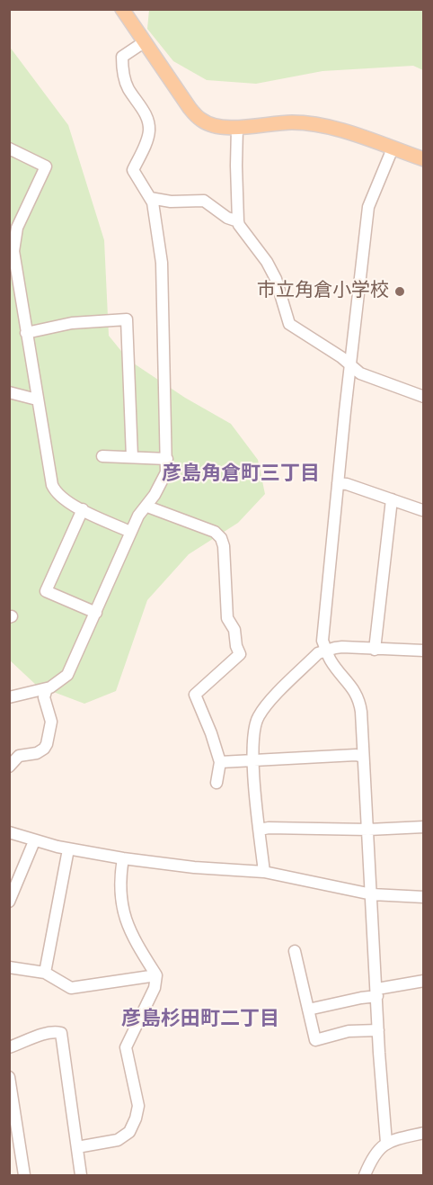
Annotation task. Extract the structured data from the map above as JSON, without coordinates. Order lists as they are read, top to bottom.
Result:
{
  "districts": ["彦島角倉町三丁目", "彦島杉田町二丁目"],
  "places": ["市立角倉小学校"]
}
